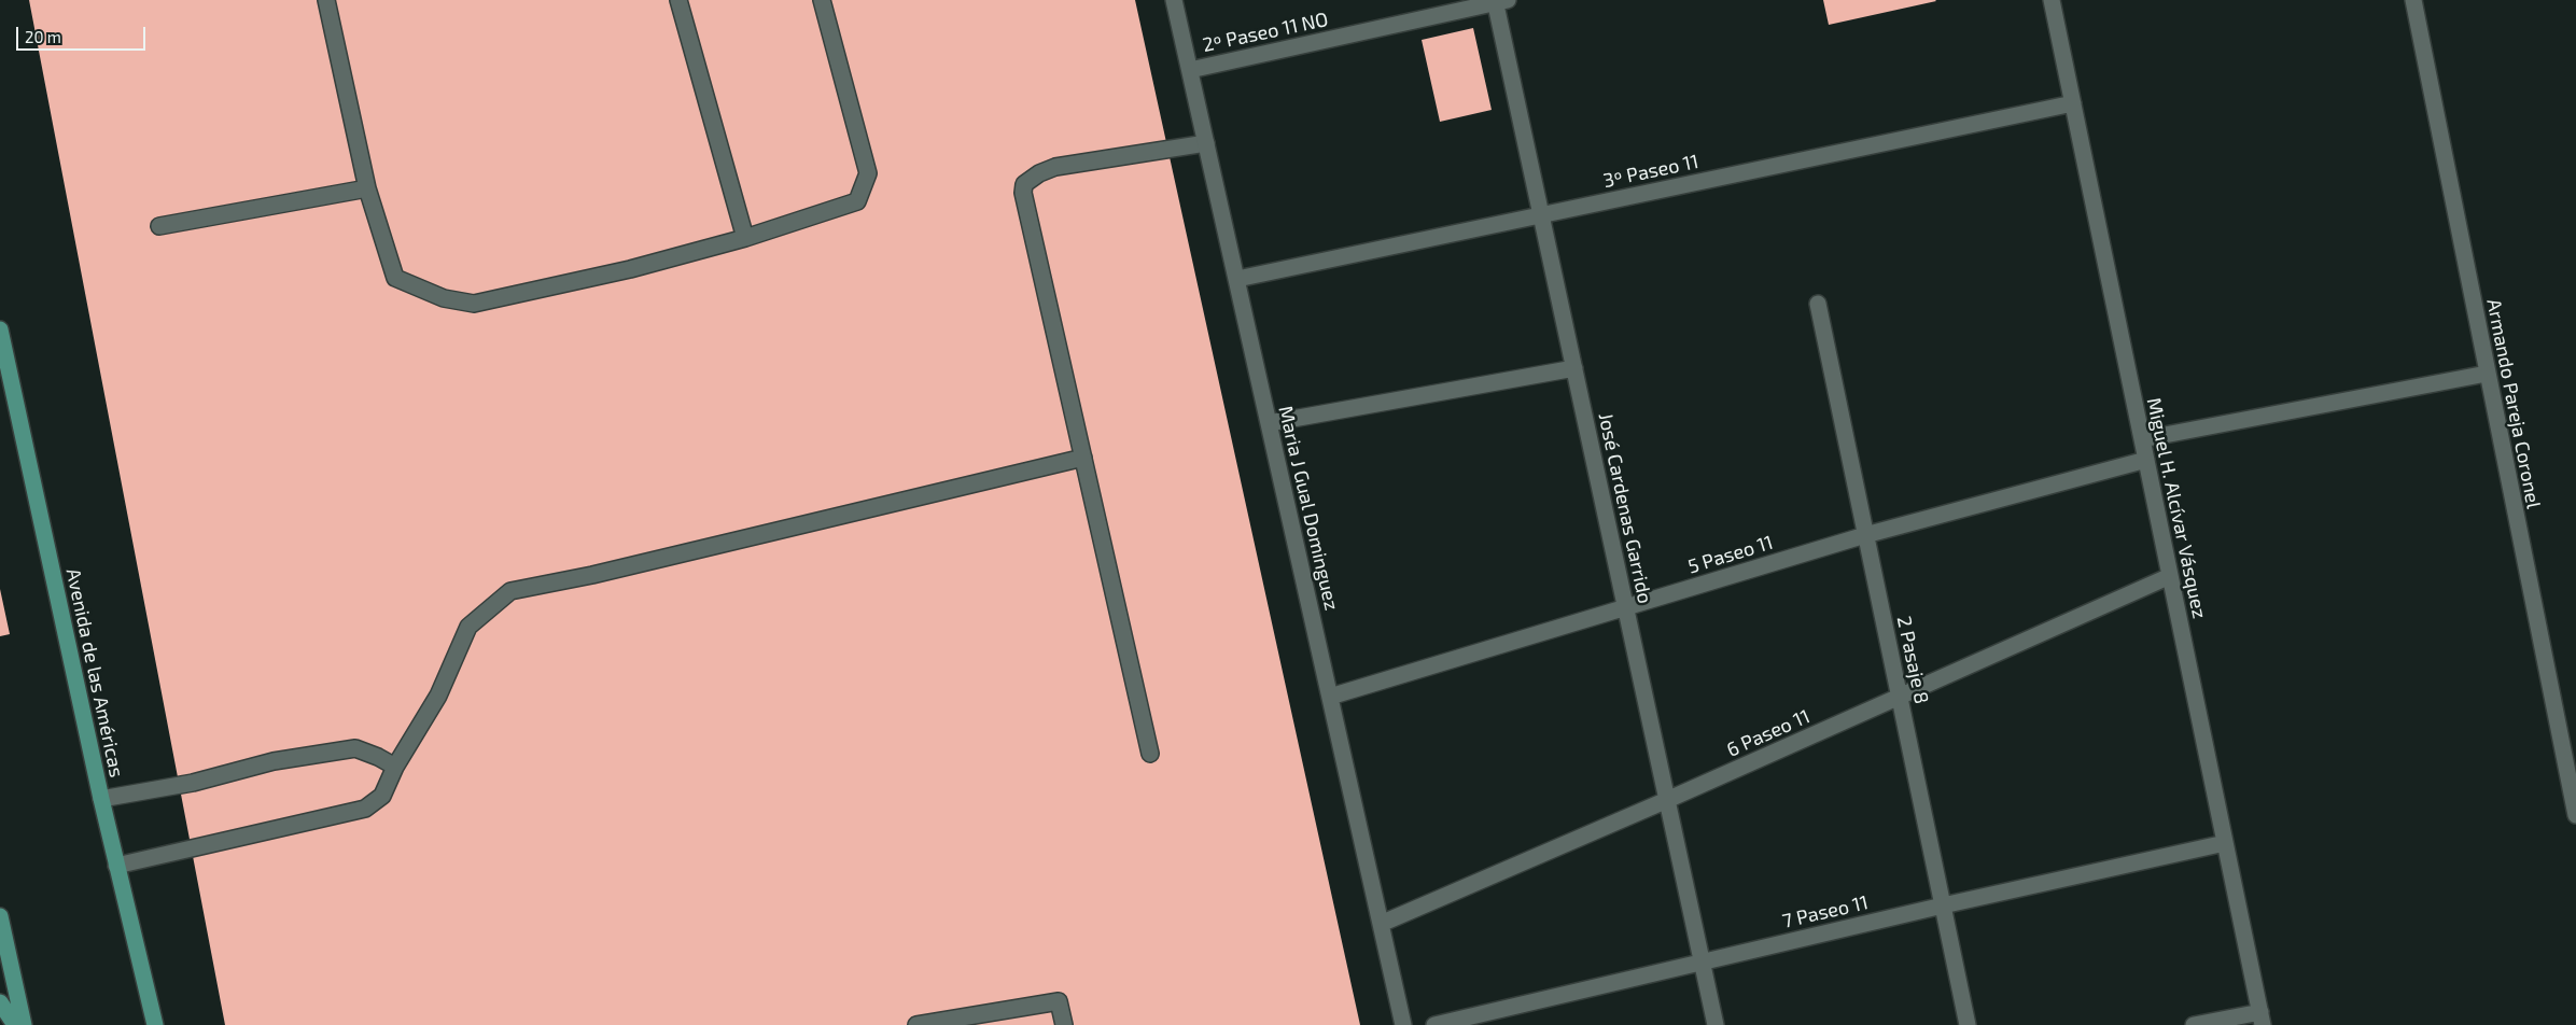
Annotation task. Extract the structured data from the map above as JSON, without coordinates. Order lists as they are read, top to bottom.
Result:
{
  "streets": {
    "main road": ["Avenida de las Américas"],
    "street": [
      "2º Paseo 11 NO",
      "3º Paseo 11",
      "Armando Pareja Coronel",
      "Maria J Gual Dominguez",
      "José Cardenas Garrido",
      "Miguel H. Alcívar Vásquez",
      "5 Paseo 11",
      "2 Pasaje 8",
      "6 Paseo 11",
      "7 Paseo 11"
    ]
  },
  "crossings": [
    ["2º Paseo 11 NO", "Maria J Gual Dominguez"],
    ["2º Paseo 11 NO", "José Cardenas Garrido"],
    ["3º Paseo 11", "Maria J Gual Dominguez"],
    ["3º Paseo 11", "José Cardenas Garrido"],
    ["3º Paseo 11", "Miguel H. Alcívar Vásquez"],
    ["Maria J Gual Dominguez", "5 Paseo 11"],
    ["Maria J Gual Dominguez", "6 Paseo 11"],
    ["José Cardenas Garrido", "5 Paseo 11"],
    ["José Cardenas Garrido", "6 Paseo 11"],
    ["José Cardenas Garrido", "7 Paseo 11"],
    ["Miguel H. Alcívar Vásquez", "5 Paseo 11"],
    ["Miguel H. Alcívar Vásquez", "6 Paseo 11"],
    ["Miguel H. Alcívar Vásquez", "7 Paseo 11"],
    ["5 Paseo 11", "2 Pasaje 8"],
    ["2 Pasaje 8", "6 Paseo 11"],
    ["2 Pasaje 8", "7 Paseo 11"]
  ],
  "scale_bar": "20 m"
}
